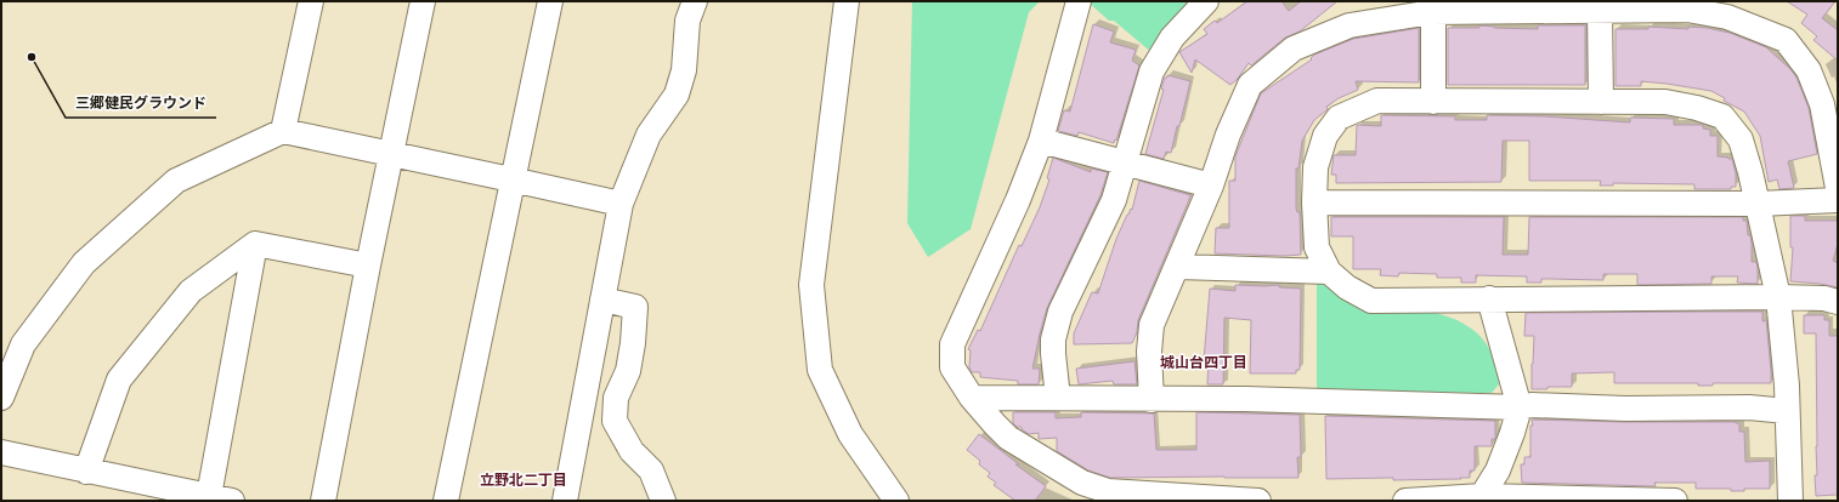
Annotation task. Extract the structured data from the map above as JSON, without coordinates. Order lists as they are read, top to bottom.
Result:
{
  "districts": ["城山台四丁目", "立野北二丁目"],
  "places": ["三郷健民グラウンド"]
}
